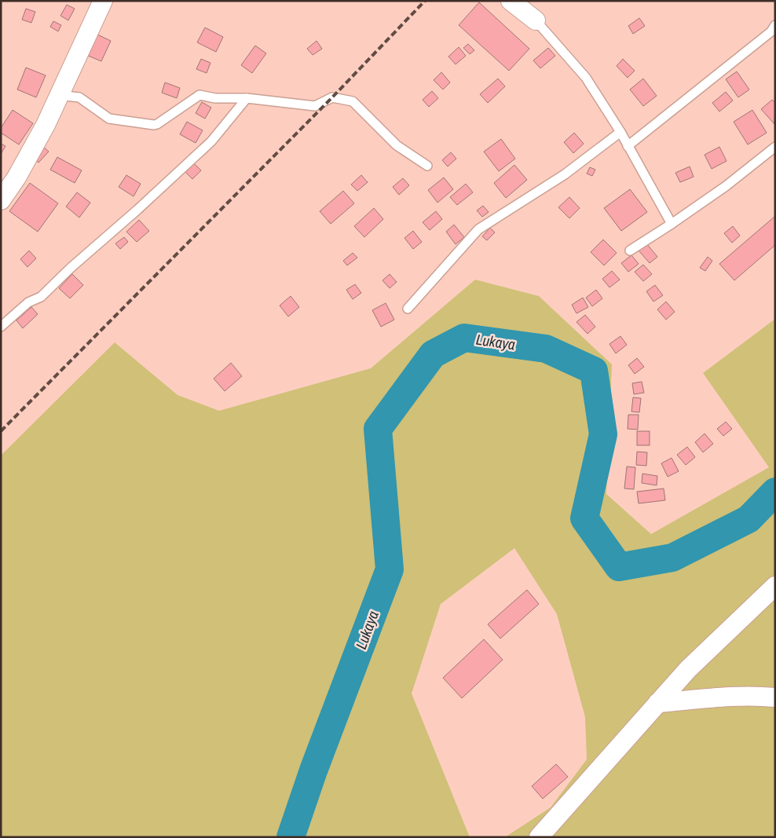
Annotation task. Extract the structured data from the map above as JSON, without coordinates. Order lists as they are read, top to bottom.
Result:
{
  "water": ["Lukaya"]
}
